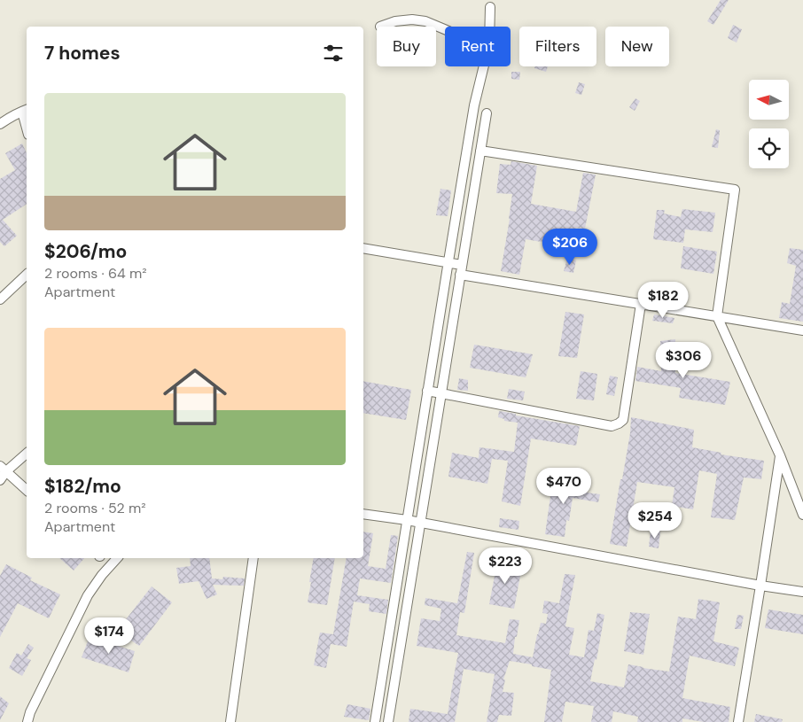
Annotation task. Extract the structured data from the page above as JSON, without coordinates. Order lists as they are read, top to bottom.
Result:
{
  "north": "left",
  "page": {
    "chip": [
      "Buy",
      "Rent",
      "Filters",
      "New"
    ],
    "heading": "7 homes",
    "list": [
      {
        "name": "$206/mo",
        "note": "2 rooms · 64 m² · Apartment"
      },
      {
        "name": "$182/mo",
        "note": "2 rooms · 52 m² · Apartment"
      }
    ],
    "price": [
      "$206",
      "$182",
      "$306",
      "$470",
      "$254",
      "$223",
      "$174"
    ]
  }
}
